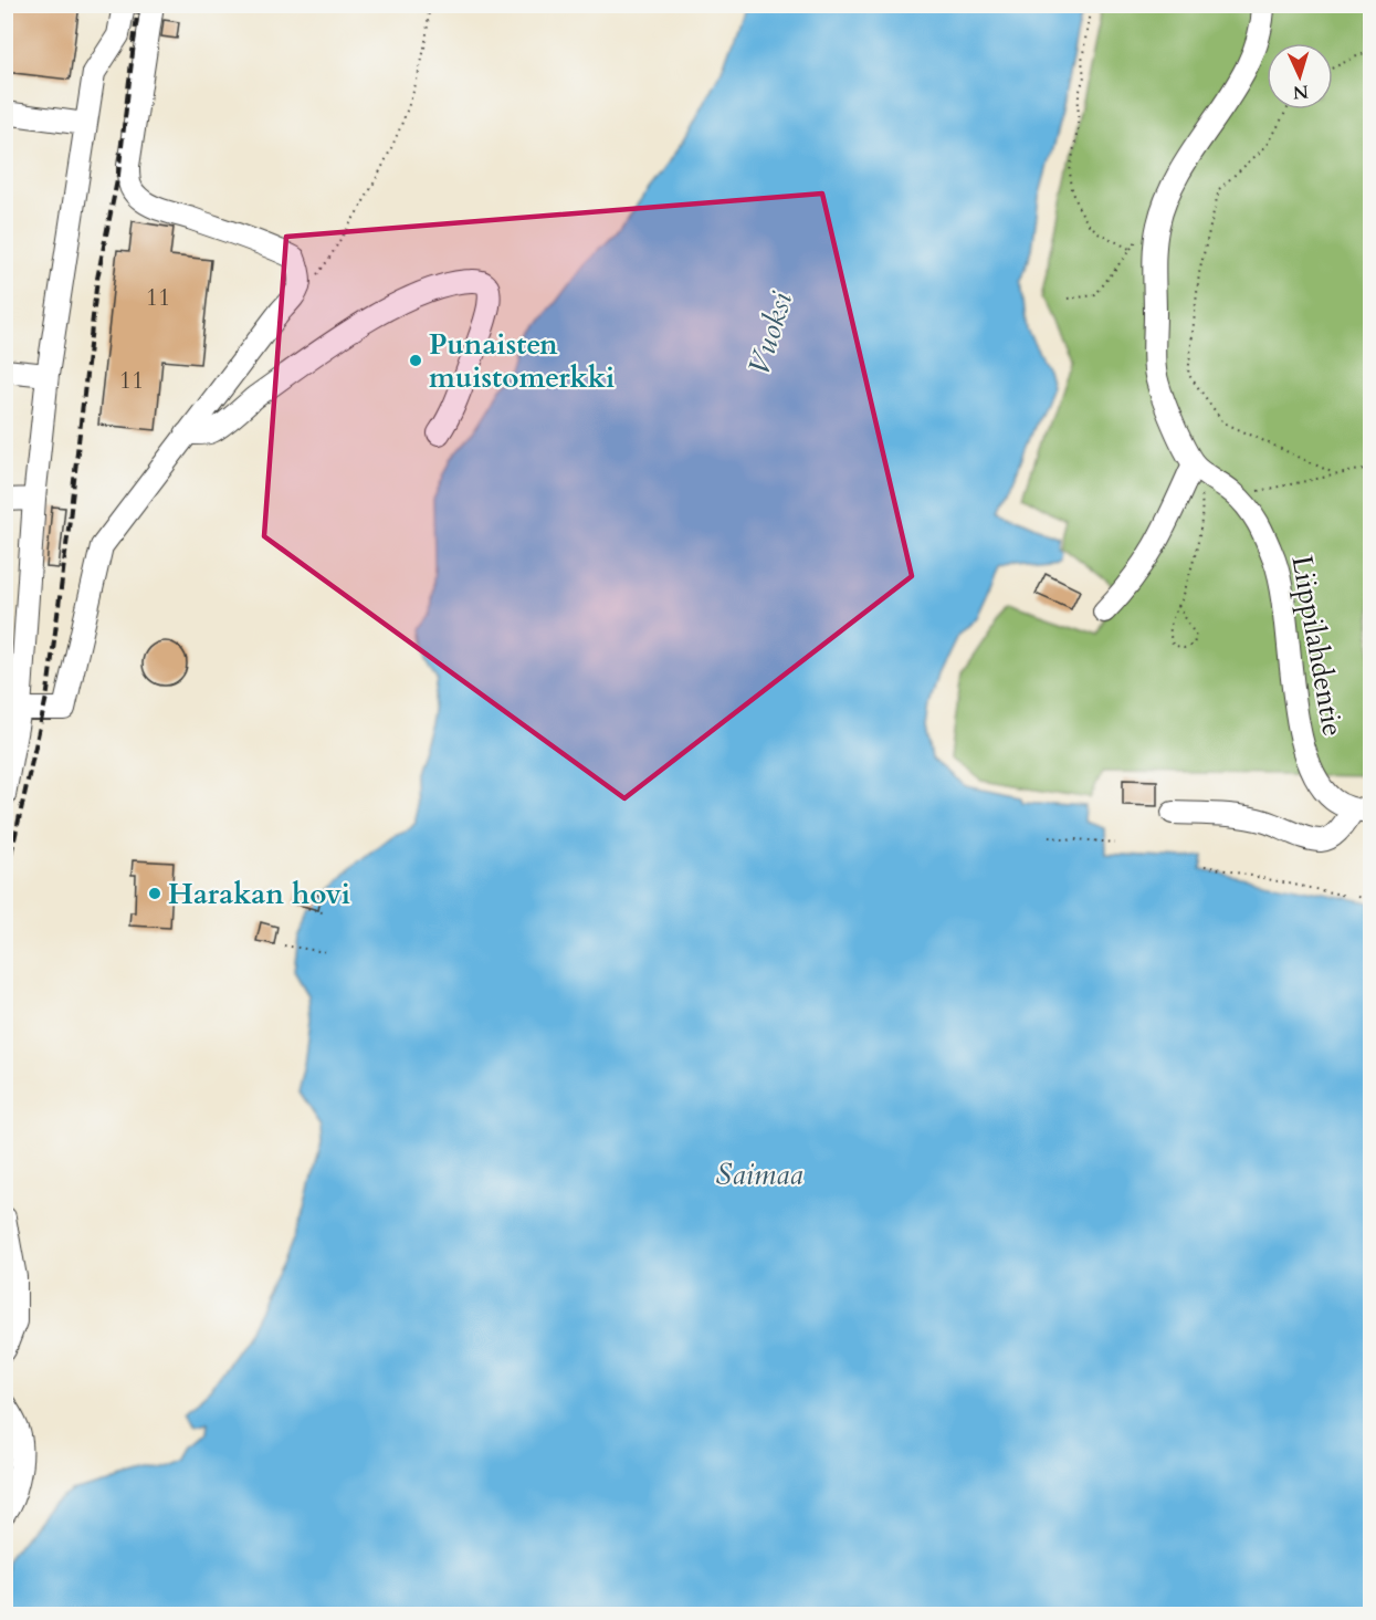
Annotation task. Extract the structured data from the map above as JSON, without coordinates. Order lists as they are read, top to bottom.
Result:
{
  "streets": {
    "street": ["Liippilahdentie"]
  },
  "water": ["Vuoksi", "Saimaa"],
  "places": ["Punaisten muistomerkki", "Harakan hovi"],
  "house_numbers": ["11", "11"],
  "north": "bottom"
}
